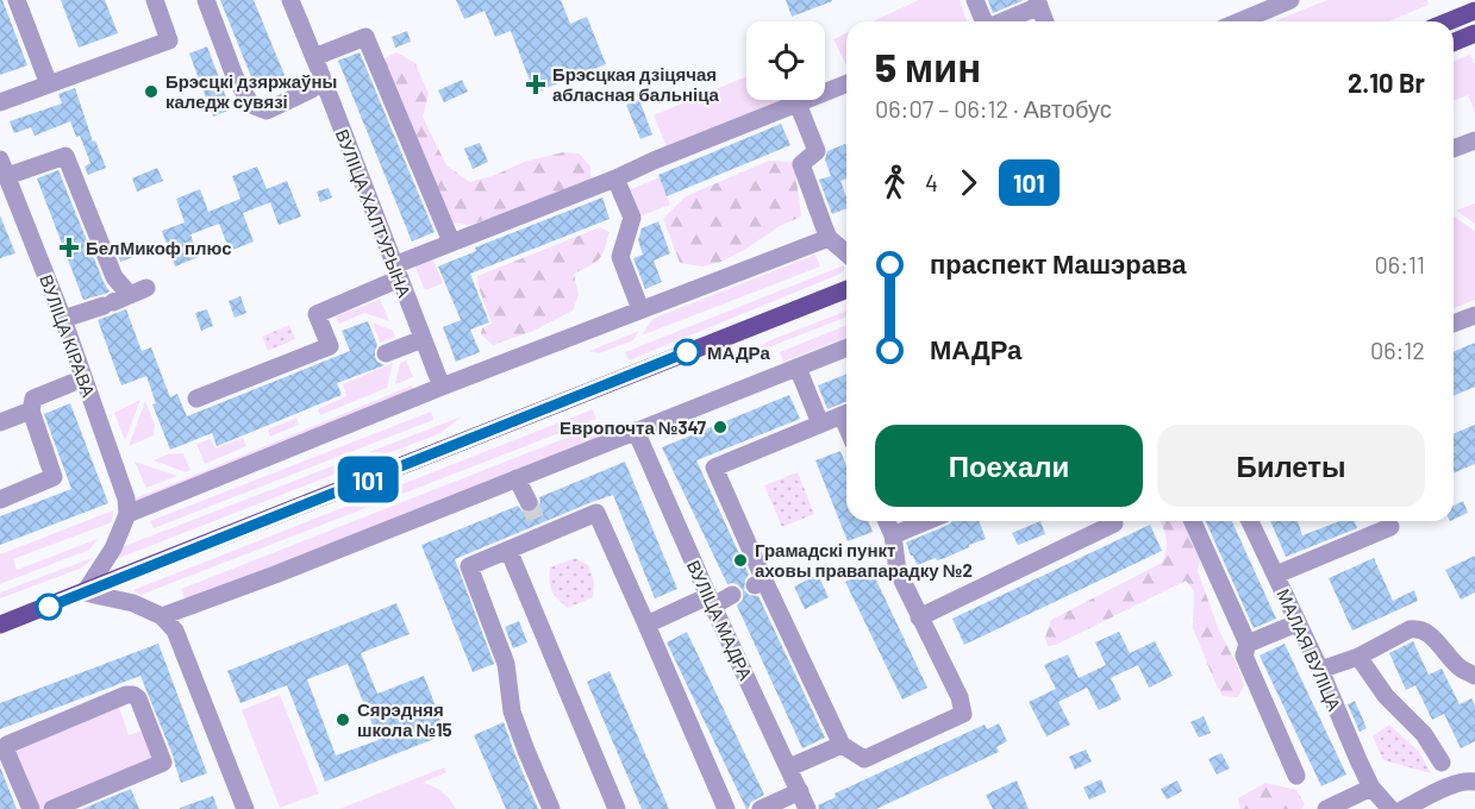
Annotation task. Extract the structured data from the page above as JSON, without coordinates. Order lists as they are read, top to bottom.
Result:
{
  "streets": {
    "street": [
      "ВУЛІЦА ХАЛТУРЫНА",
      "ВУЛІЦА КІРАВА",
      "ВУЛІЦА МАДРА",
      "МАЛАЯ ВУЛІЦА"
    ]
  },
  "places": {
    "health": ["Брэсцкая дзіцячая абласная бальніца", "БелМикоф плюс"],
    "other": [
      "Брэсцкі дзяржаўны каледж сувязі",
      "МАДРа",
      "Европочта №347",
      "Грамадскі пункт аховы правапарадку №2",
      "Сярэдняя школа №15"
    ]
  },
  "lines": ["bus line 101"],
  "page": {
    "on_map": "101",
    "heading": ["5 мин", "06:07 – 06:12 · Автобус", "2.10 Br"],
    "legs": ["4", "101"],
    "list": [
      {
        "name": "праспект Машэрава",
        "value": "06:11"
      },
      {
        "name": "МАДРа",
        "value": "06:12"
      }
    ],
    "buttons": ["Поехали", "Билеты"]
  }
}
